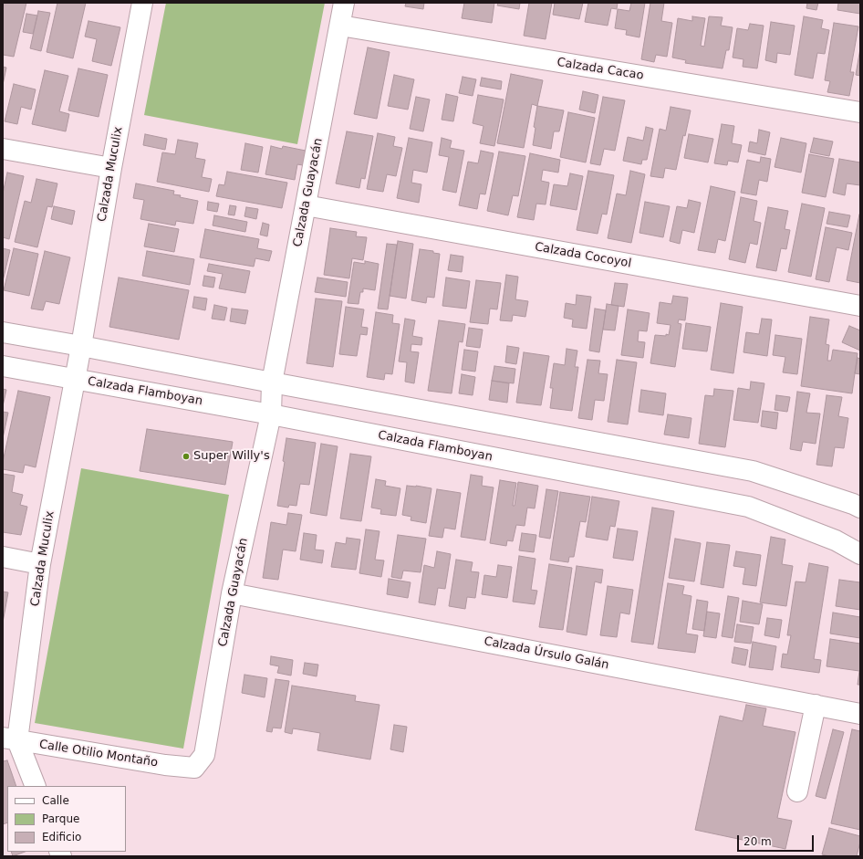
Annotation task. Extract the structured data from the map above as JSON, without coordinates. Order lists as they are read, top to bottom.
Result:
{
  "streets": {
    "street": [
      "Calzada Cacao",
      "Calzada Muculix",
      "Calzada Guayacán",
      "Calzada Cocoyol",
      "Calzada Flamboyan",
      "Calzada Úrsulo Galán",
      "Calle Otilio Montaño"
    ]
  },
  "crossings": [
    ["Calzada Cacao", "Calzada Guayacán"],
    ["Calzada Muculix", "Calzada Flamboyan"],
    ["Calzada Muculix", "Calle Otilio Montaño"],
    ["Calzada Guayacán", "Calzada Cocoyol"],
    ["Calzada Guayacán", "Calzada Flamboyan"],
    ["Calzada Guayacán", "Calzada Úrsulo Galán"],
    ["Calzada Guayacán", "Calle Otilio Montaño"]
  ],
  "places": ["Super Willy's"],
  "legend": ["Calle", "Parque", "Edificio"],
  "scale_bar": "20 m"
}
